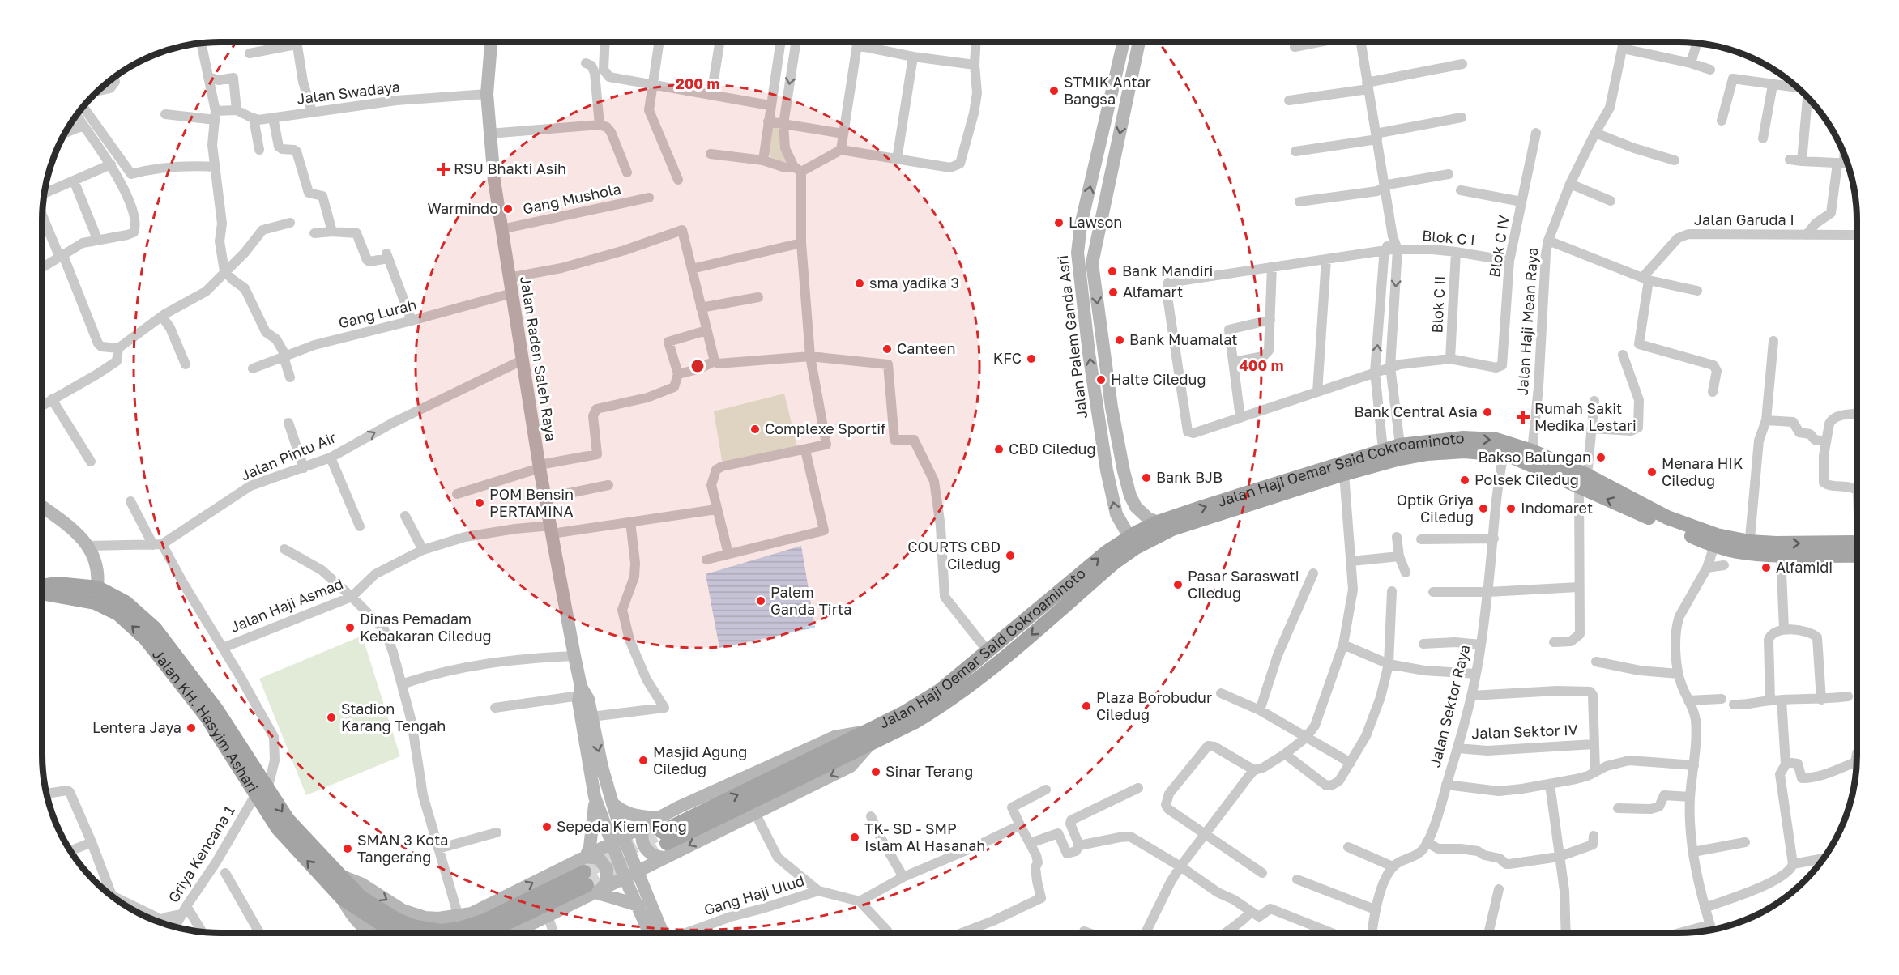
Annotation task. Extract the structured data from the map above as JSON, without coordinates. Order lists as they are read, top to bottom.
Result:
{
  "streets": {
    "main road": ["Jalan Haji Oemar Said Cokroaminoto", "Jalan KH. Hasyim Ashari"],
    "street": [
      "Jalan Swadaya",
      "Gang Mushola",
      "Jalan Garuda I",
      "Blok C I",
      "Blok C IV",
      "Blok C II",
      "Gang Lurah",
      "Jalan Haji Mean Raya",
      "Jalan Palem Ganda Asri",
      "Jalan Raden Saleh Raya",
      "Jalan Pintu Air",
      "Jalan Haji Asmad",
      "Jalan Sektor Raya",
      "Jalan Sektor IV",
      "Griya Kencana 1",
      "Gang Haji Ulud"
    ]
  },
  "crossings": [
    ["Jalan Swadaya", "Jalan Raden Saleh Raya"],
    ["Gang Mushola", "Jalan Raden Saleh Raya"],
    ["Blok C I", "Blok C IV"],
    ["Blok C I", "Blok C II"],
    ["Blok C IV", "Blok C II"],
    ["Gang Lurah", "Jalan Raden Saleh Raya"],
    ["Jalan Haji Mean Raya", "Jalan Haji Oemar Said Cokroaminoto"],
    ["Jalan Palem Ganda Asri", "Jalan Haji Oemar Said Cokroaminoto"],
    ["Jalan Raden Saleh Raya", "Jalan Pintu Air"],
    ["Jalan Raden Saleh Raya", "Jalan Haji Oemar Said Cokroaminoto"],
    ["Jalan Raden Saleh Raya", "Jalan Haji Asmad"],
    ["Jalan Raden Saleh Raya", "Jalan KH. Hasyim Ashari"],
    ["Jalan Pintu Air", "Griya Kencana 1"],
    ["Jalan Haji Oemar Said Cokroaminoto", "Jalan Sektor Raya"],
    ["Jalan Haji Oemar Said Cokroaminoto", "Jalan KH. Hasyim Ashari"],
    ["Jalan Haji Asmad", "Griya Kencana 1"],
    ["Jalan Sektor Raya", "Jalan Sektor IV"],
    ["Jalan KH. Hasyim Ashari", "Griya Kencana 1"]
  ],
  "one_way": ["Jalan Pintu Air"],
  "places": {
    "other": [
      "STMIK Antar Bangsa",
      "Warmindo",
      "Lawson",
      "Bank Mandiri",
      "sma yadika 3",
      "Alfamart",
      "Bank Muamalat",
      "Canteen",
      "KFC",
      "Halte Ciledug",
      "Bank Central Asia",
      "Complexe Sportif",
      "CBD Ciledug",
      "Bakso Balungan",
      "Menara HIK Ciledug",
      "Bank BJB",
      "Polsek Ciledug",
      "POM Bensin PERTAMINA",
      "Optik Griya Ciledug",
      "Indomaret",
      "COURTS CBD Ciledug",
      "Alfamidi",
      "Pasar Saraswati Ciledug",
      "Palem Ganda Tirta",
      "Dinas Pemadam Kebakaran Ciledug",
      "Plaza Borobudur Ciledug",
      "Stadion Karang Tengah",
      "Lentera Jaya",
      "Masjid Agung Ciledug",
      "Sinar Terang",
      "Sepeda Kiem Fong",
      "TK- SD - SMP Islam Al Hasanah",
      "SMAN 3 Kota Tangerang"
    ],
    "health": ["RSU Bhakti Asih", "Rumah Sakit Medika Lestari"]
  },
  "rings": ["200 m", "400 m"]
}
